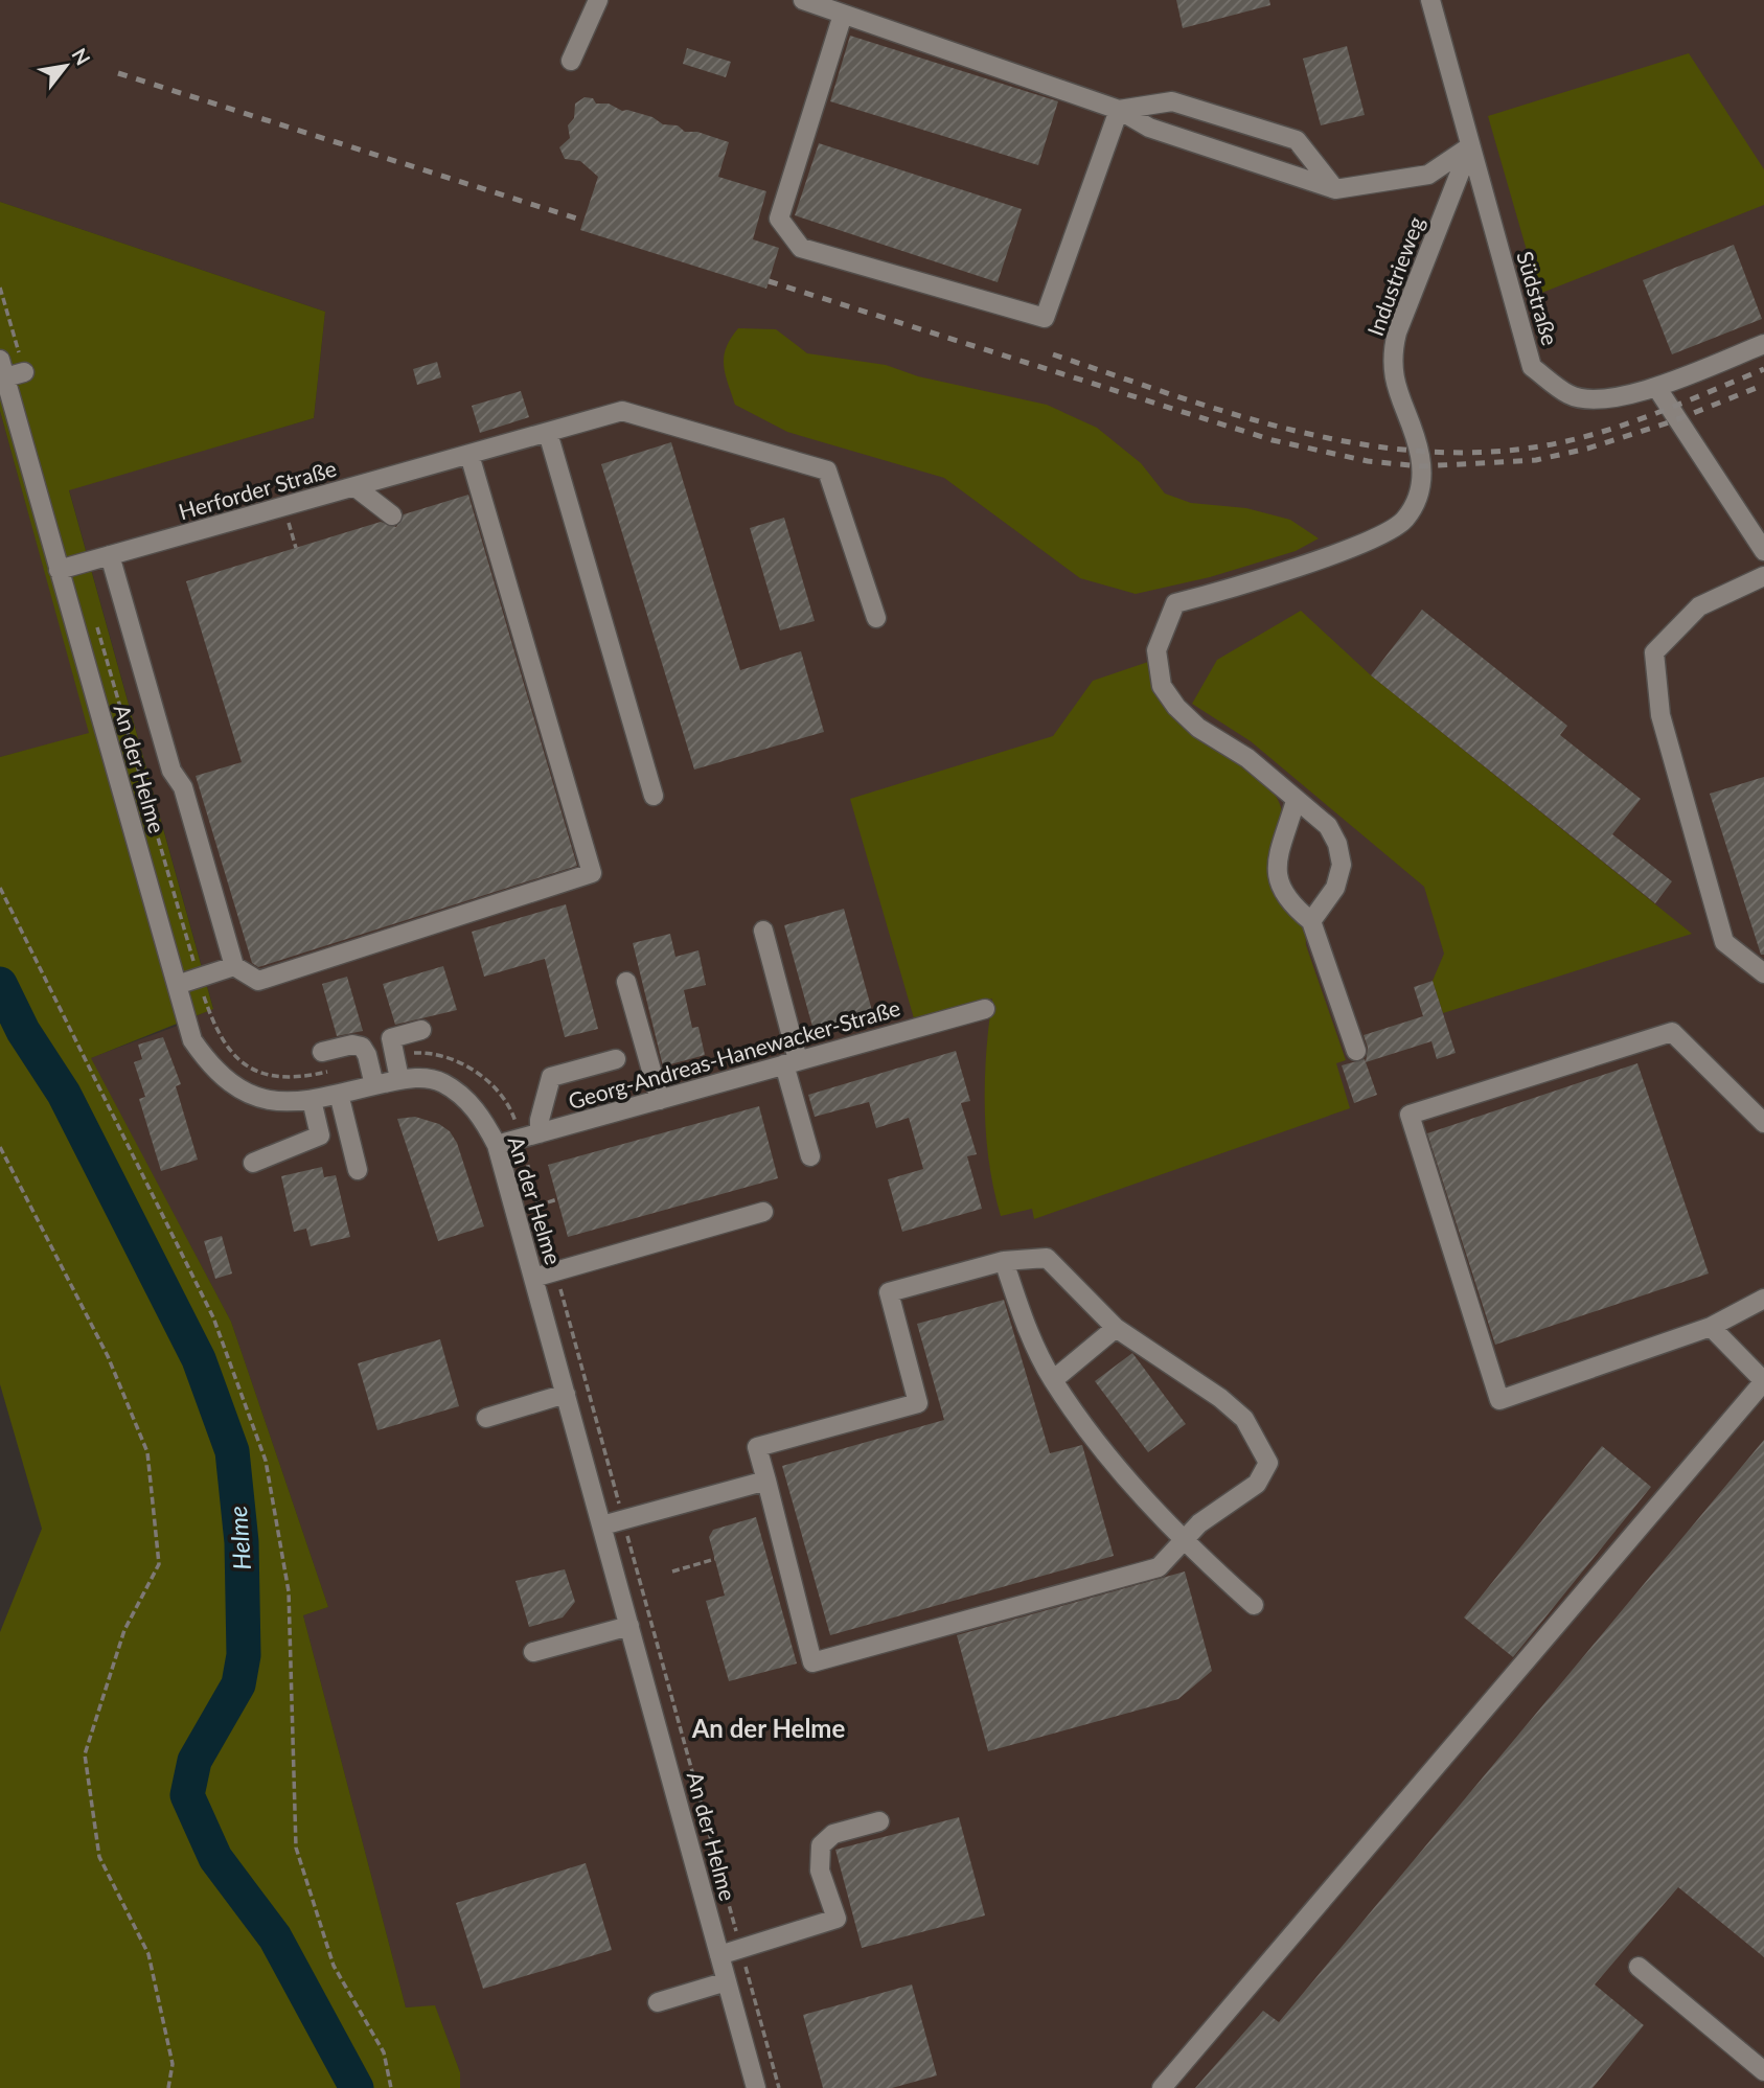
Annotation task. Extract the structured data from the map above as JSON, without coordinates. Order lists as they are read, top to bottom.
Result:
{
  "streets": {
    "street": [
      "Industrieweg",
      "Südstraße",
      "Herforder Straße",
      "An der Helme",
      "Georg-Andreas-Hanewacker-Straße"
    ]
  },
  "crossings": [
    ["Industrieweg", "Südstraße"],
    ["Herforder Straße", "An der Helme"],
    ["An der Helme", "Georg-Andreas-Hanewacker-Straße"]
  ],
  "districts": ["An der Helme"],
  "water": ["Helme"],
  "north": "top right"
}
